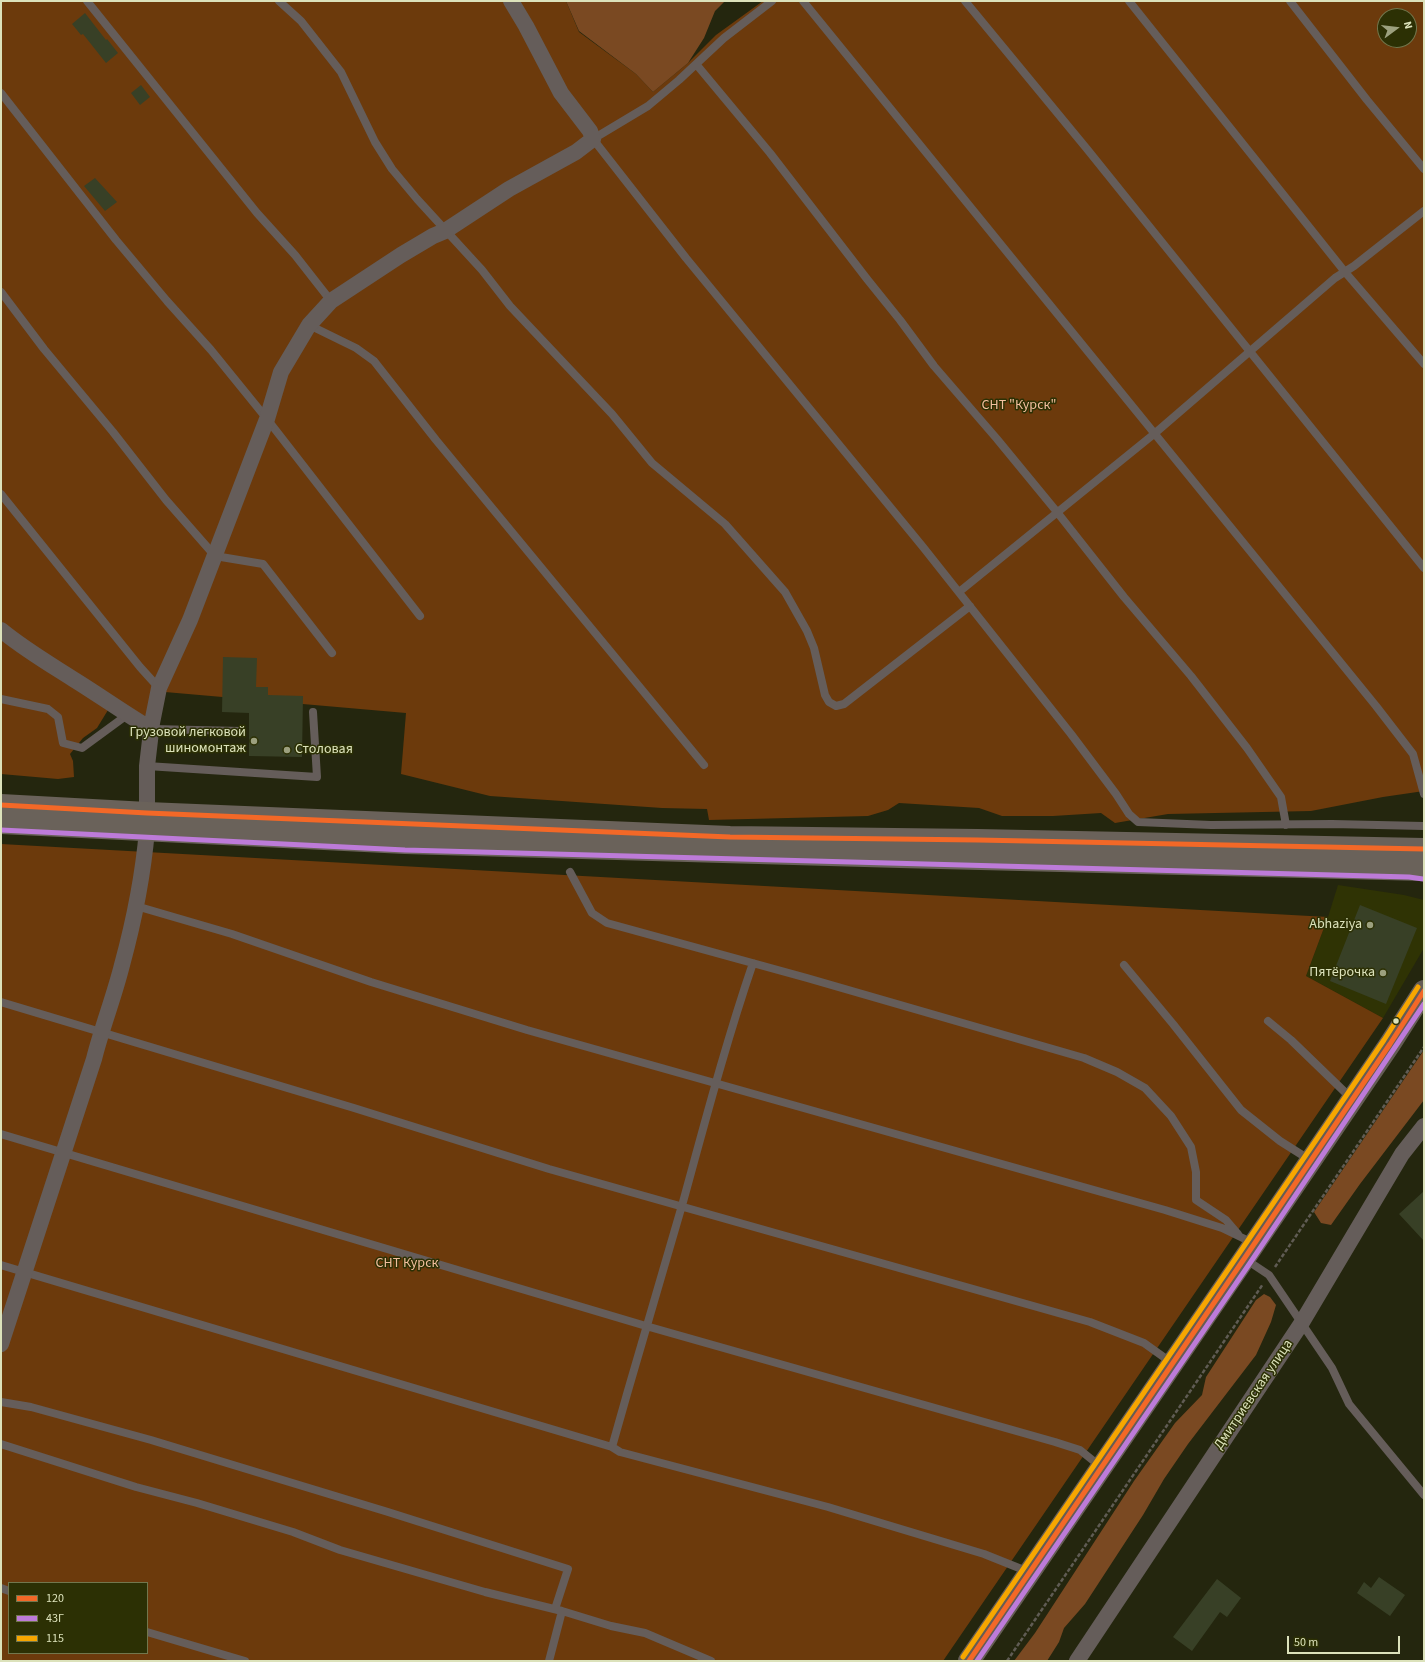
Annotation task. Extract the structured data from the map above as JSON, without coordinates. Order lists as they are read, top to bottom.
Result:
{
  "streets": {
    "street": ["Дмитриевская улица"]
  },
  "parks": ["СНТ \"Курск\"", "СНТ Курск"],
  "places": [
    "Грузовой легковой шиномонтаж",
    "Столовая",
    "Abhaziya",
    "Пятёрочка"
  ],
  "lines": ["transit line 120", "transit line 43Г", "transit line 115"],
  "legend": ["120", "43Г", "115"],
  "scale_bar": "50 m",
  "north": "right"
}
